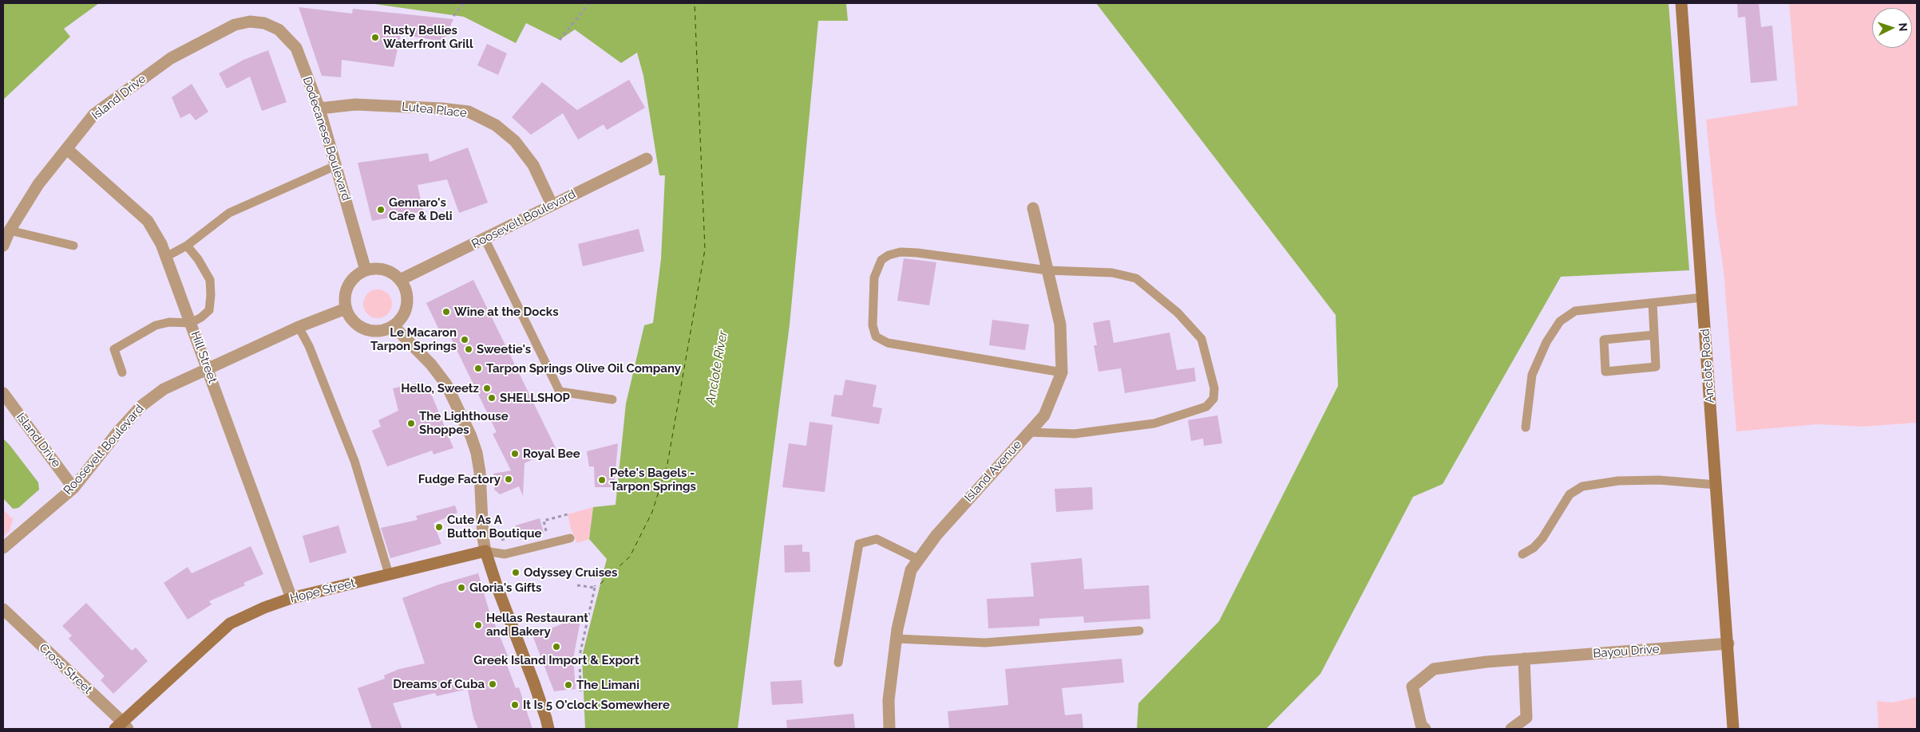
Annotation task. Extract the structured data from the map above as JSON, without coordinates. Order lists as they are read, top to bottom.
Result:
{
  "streets": {
    "street": [
      "Island Drive",
      "Lutea Place",
      "Dodecanese Boulevard",
      "Roosevelt Boulevard",
      "Hill Street",
      "Anclote Road",
      "Island Avenue",
      "Hope Street",
      "Bayou Drive",
      "Cross Street"
    ]
  },
  "crossings": [
    ["Island Drive", "Dodecanese Boulevard"],
    ["Island Drive", "Roosevelt Boulevard"],
    ["Island Drive", "Hill Street"],
    ["Lutea Place", "Dodecanese Boulevard"],
    ["Lutea Place", "Roosevelt Boulevard"],
    ["Dodecanese Boulevard", "Roosevelt Boulevard"],
    ["Roosevelt Boulevard", "Hill Street"],
    ["Hill Street", "Hope Street"],
    ["Anclote Road", "Bayou Drive"],
    ["Hope Street", "Cross Street"]
  ],
  "water": ["Anclote River"],
  "places": [
    "Rusty Bellies Waterfront Grill",
    "Gennaro's Cafe & Deli",
    "Wine at the Docks",
    "Le Macaron Tarpon Springs",
    "Sweetie's",
    "Tarpon Springs Olive Oil Company",
    "Hello, Sweetz",
    "SHELLSHOP",
    "The Lighthouse Shoppes",
    "Royal Bee",
    "Fudge Factory",
    "Pete's Bagels - Tarpon Springs",
    "Cute As A Button Boutique",
    "Odyssey Cruises",
    "Gloria's Gifts",
    "Hellas Restaurant and Bakery",
    "Greek Island Import & Export",
    "Dreams of Cuba",
    "The Limani",
    "It Is 5 O'clock Somewhere"
  ],
  "north": "right"
}
